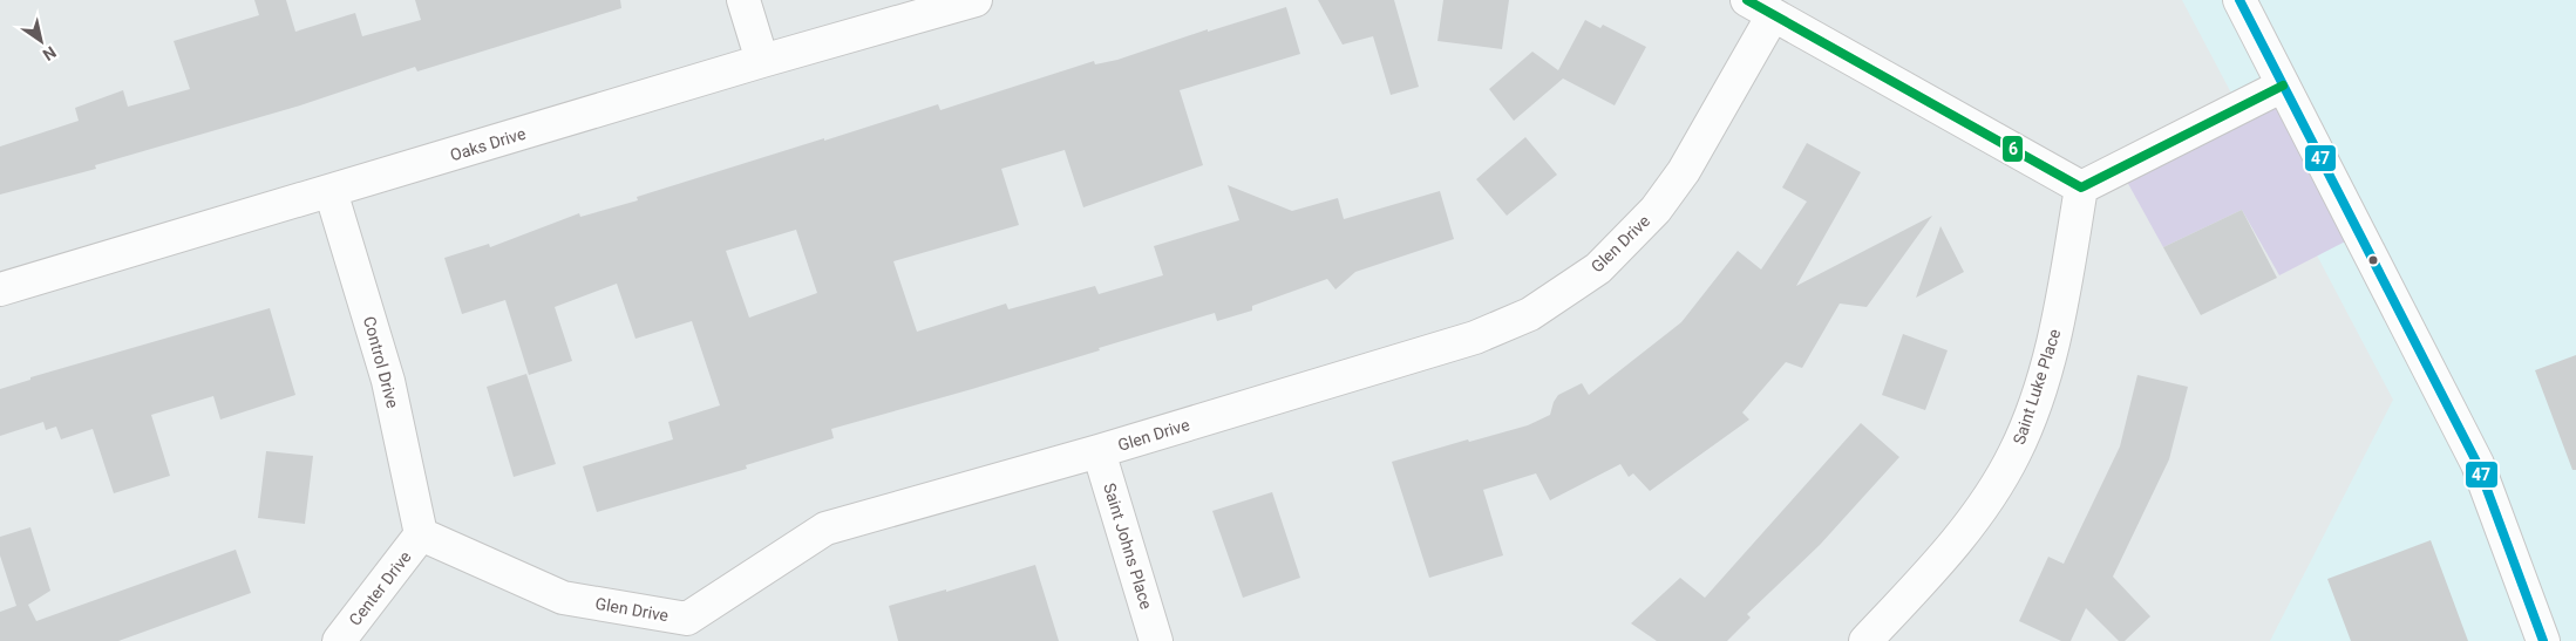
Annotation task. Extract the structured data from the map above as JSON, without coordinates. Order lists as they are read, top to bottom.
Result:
{
  "streets": {
    "street": [
      "Oaks Drive",
      "Glen Drive",
      "Control Drive",
      "Saint Luke Place",
      "Saint Johns Place",
      "Center Drive"
    ]
  },
  "crossings": [
    ["Oaks Drive", "Control Drive"],
    ["Glen Drive", "Control Drive"],
    ["Glen Drive", "Saint Johns Place"],
    ["Glen Drive", "Center Drive"],
    ["Control Drive", "Center Drive"]
  ],
  "lines": ["transit line 47", "transit line 6"],
  "north": "bottom right"
}
